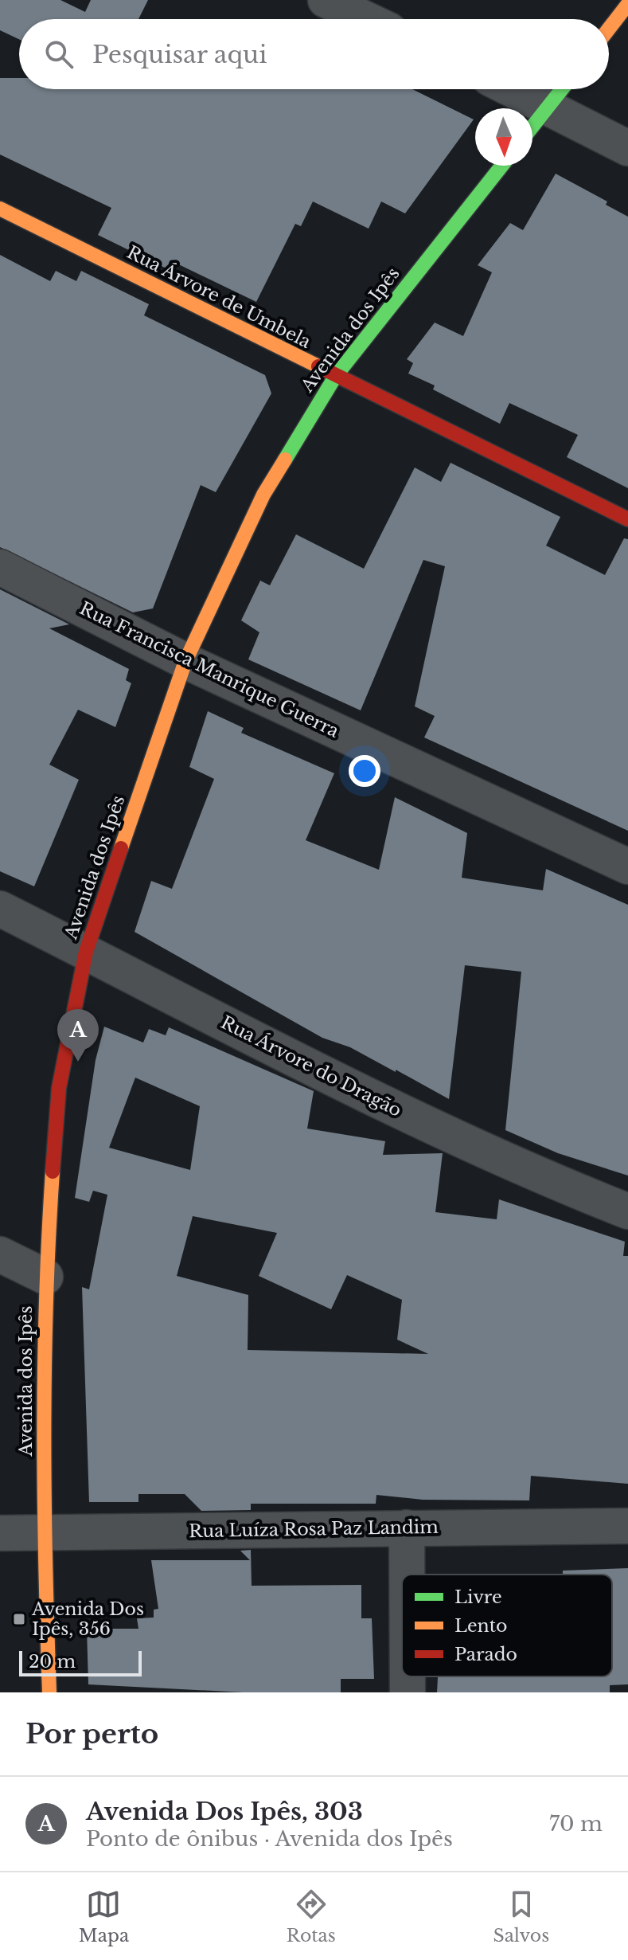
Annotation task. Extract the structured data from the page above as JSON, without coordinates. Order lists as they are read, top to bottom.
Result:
{
  "streets": {
    "street": [
      "Rua Árvore de Umbela",
      "Avenida dos Ipês",
      "Rua Francisca Manrique Guerra",
      "Rua Árvore do Dragão",
      "Rua Luíza Rosa Paz Landim"
    ]
  },
  "crossings": [
    ["Rua Árvore de Umbela", "Avenida dos Ipês"],
    ["Avenida dos Ipês", "Rua Francisca Manrique Guerra"],
    ["Avenida dos Ipês", "Rua Árvore do Dragão"],
    ["Avenida dos Ipês", "Rua Luíza Rosa Paz Landim"]
  ],
  "places": {
    "transit": ["Avenida Dos Ipês, 356"]
  },
  "legend": ["Livre", "Lento", "Parado"],
  "scale_bar": "20 m",
  "north": "bottom",
  "page": {
    "search": "Pesquisar aqui",
    "pins": "A",
    "scale": "20 m",
    "heading": "Por perto",
    "list": [
      {
        "mark": "A",
        "name": "Avenida Dos Ipês, 303",
        "note": "Ponto de ônibus · Avenida dos Ipês",
        "value": "70 m"
      }
    ],
    "nav": ["Mapa", "Rotas", "Salvos"]
  }
}
